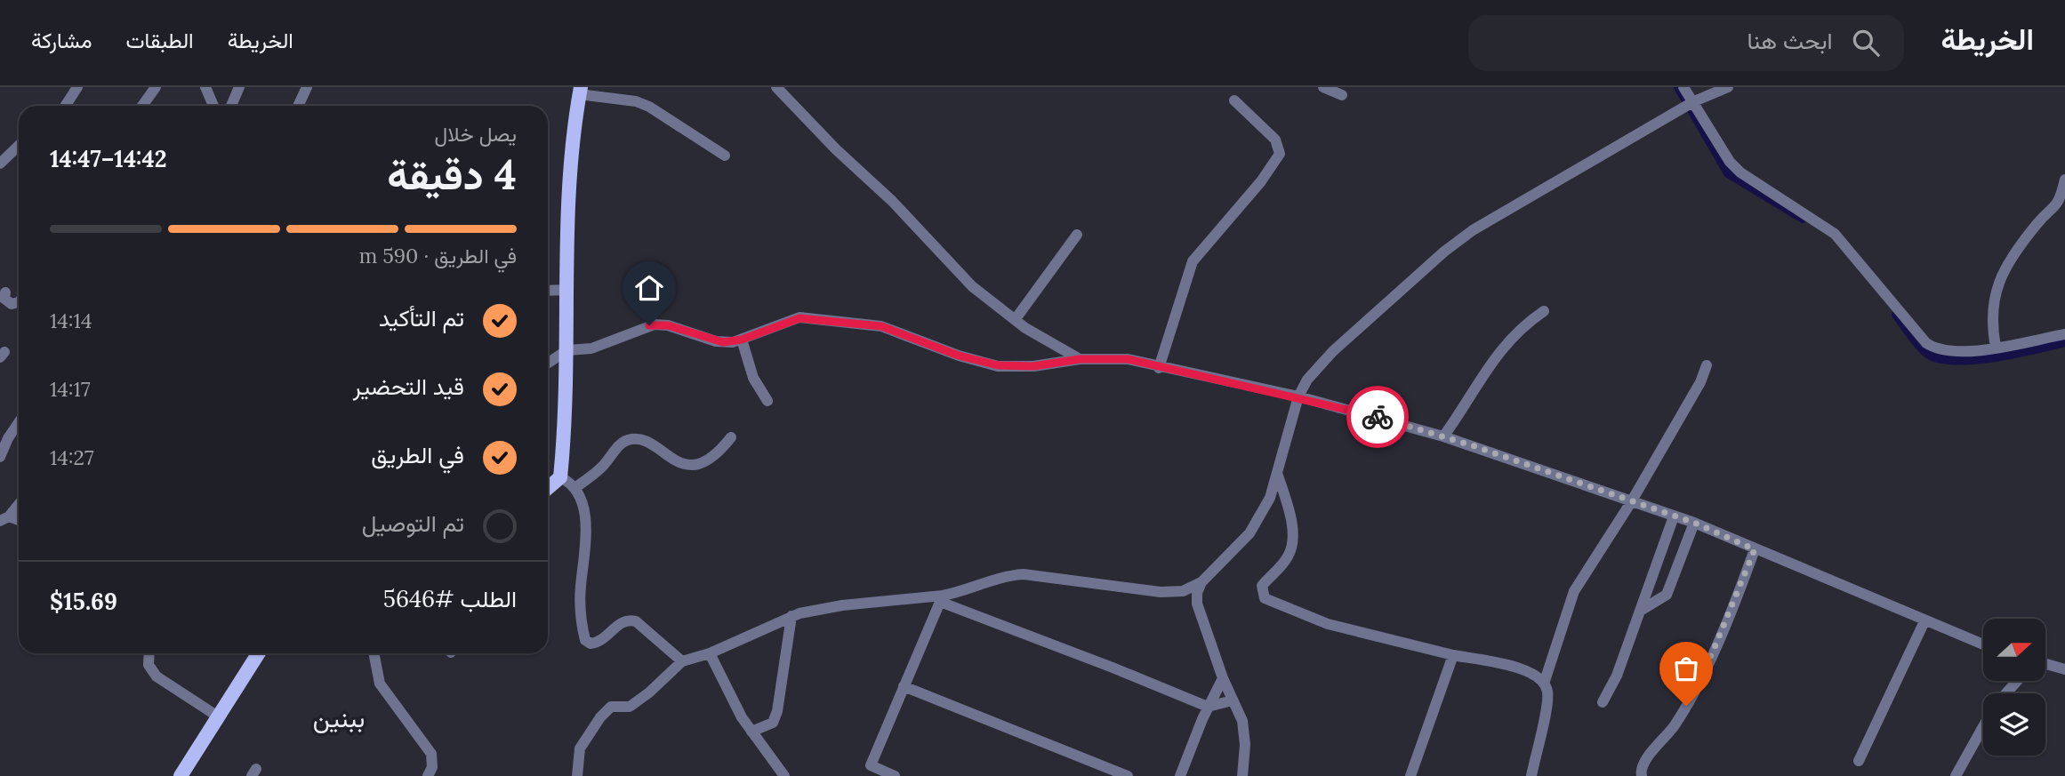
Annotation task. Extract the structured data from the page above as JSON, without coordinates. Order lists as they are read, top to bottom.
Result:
{
  "districts": ["ببنين"],
  "north": "right",
  "page": {
    "header": "الخريطة",
    "search": "ابحث هنا",
    "nav": ["الخريطة", "الطبقات", "مشاركة"],
    "heading": ["4 دقيقة", "يصل خلال", "14:42–14:47"],
    "panel": ["الطلب #5646", "$15.69"],
    "bar": "في الطريق · 590 m",
    "list": [
      ["تم التأكيد", "14:14"],
      ["قيد التحضير", "14:17"],
      ["في الطريق", "14:27"],
      "تم التوصيل"
    ]
  }
}
